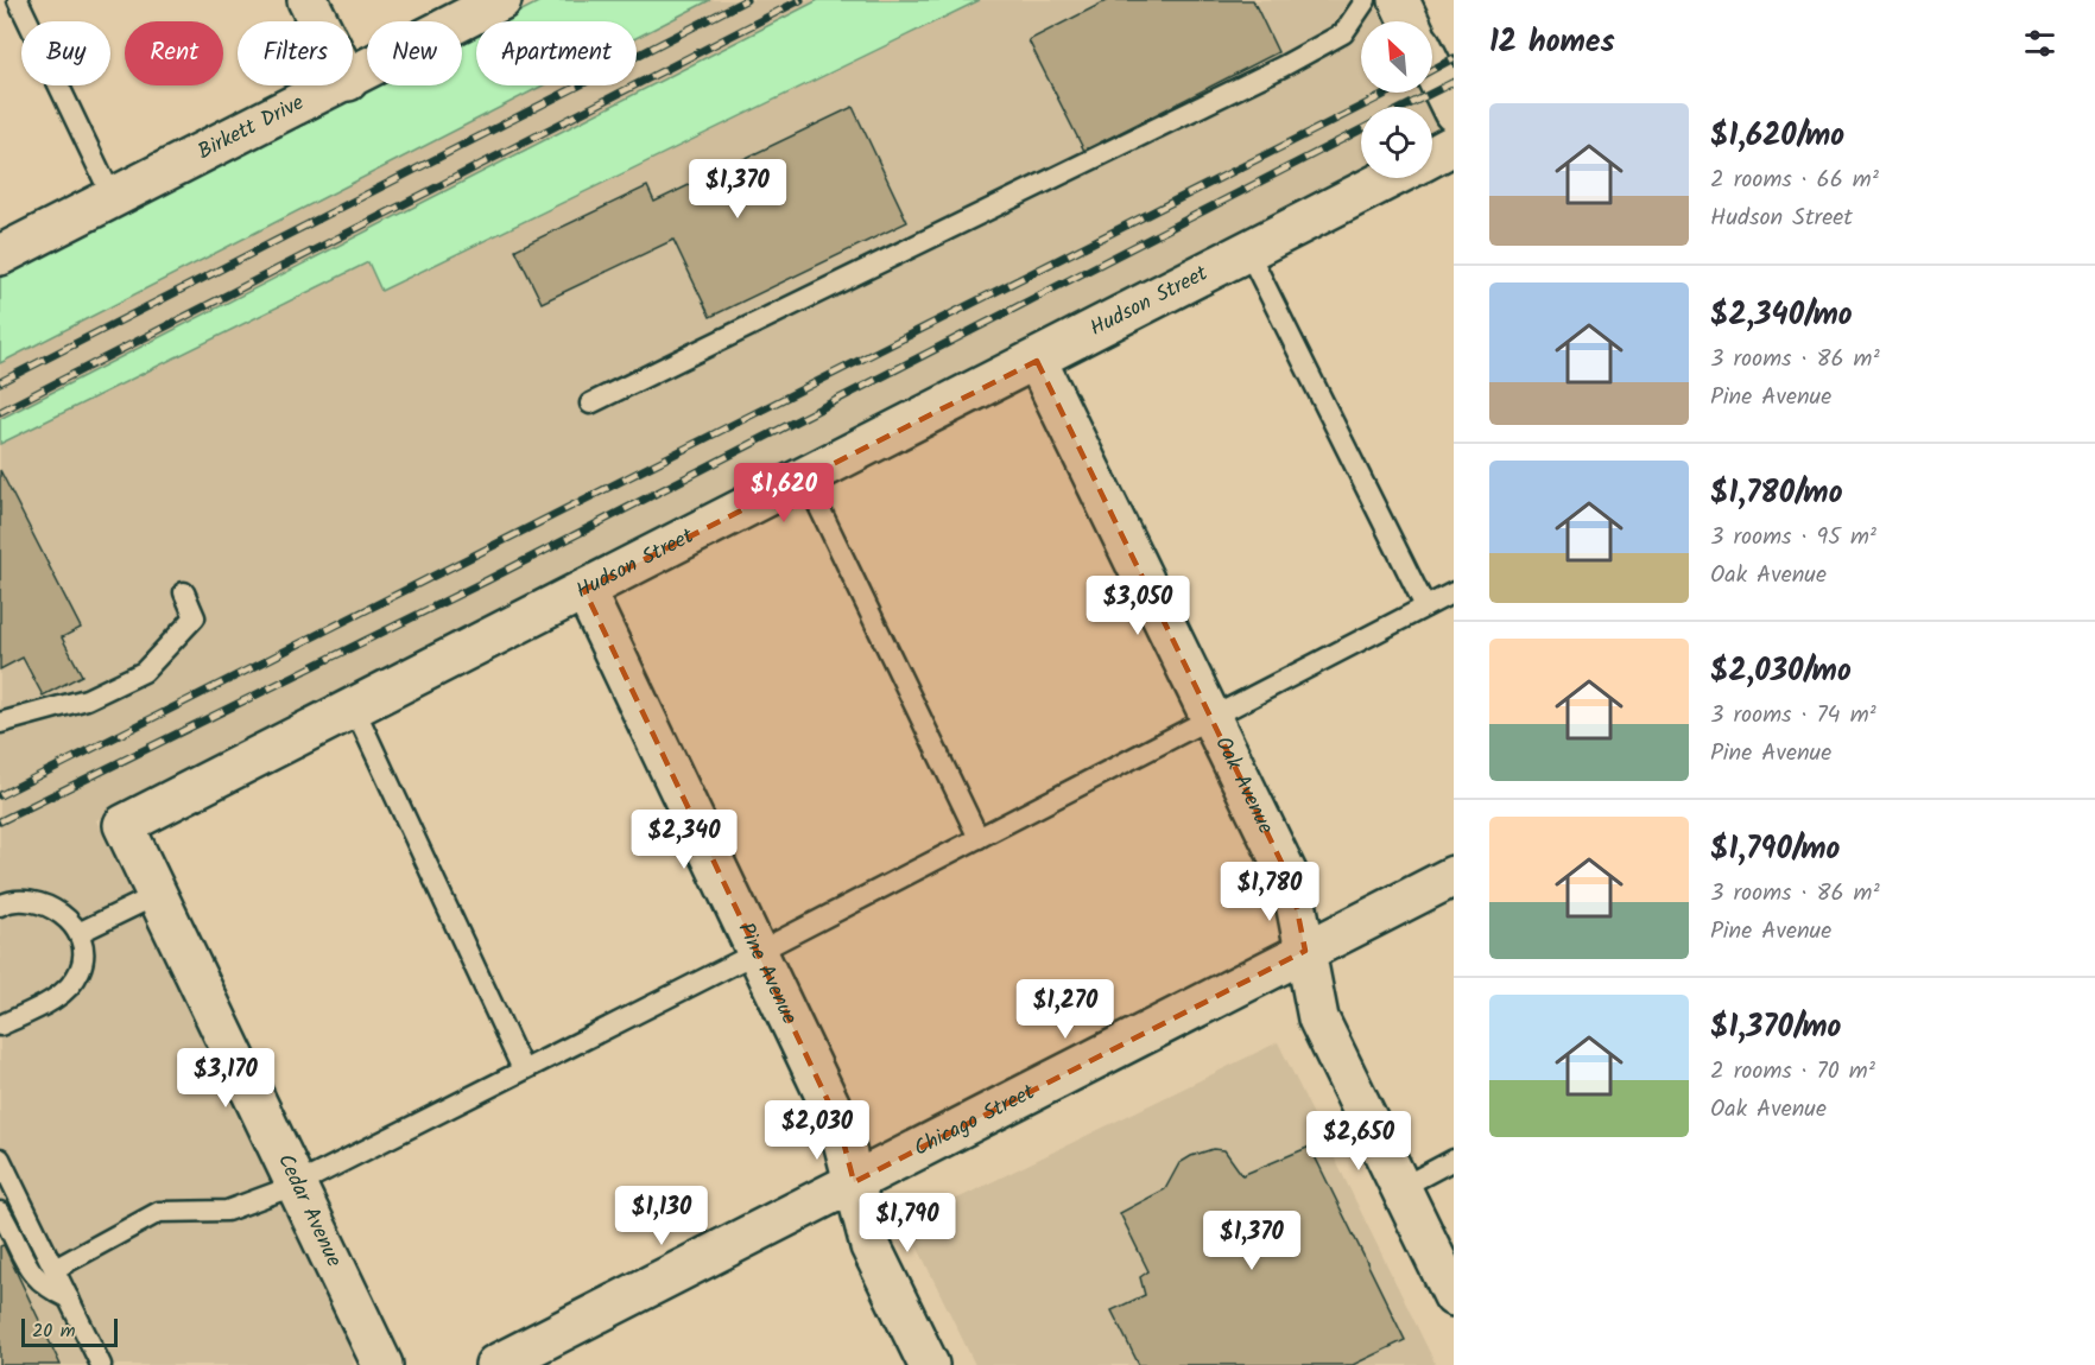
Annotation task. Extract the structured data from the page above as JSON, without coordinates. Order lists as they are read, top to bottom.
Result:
{
  "streets": {
    "street": [
      "Birkett Drive",
      "Hudson Street",
      "Oak Avenue",
      "Pine Avenue",
      "Chicago Street",
      "Cedar Avenue"
    ]
  },
  "crossings": [
    ["Hudson Street", "Oak Avenue"],
    ["Hudson Street", "Pine Avenue"],
    ["Hudson Street", "Cedar Avenue"],
    ["Oak Avenue", "Chicago Street"],
    ["Pine Avenue", "Chicago Street"]
  ],
  "scale_bar": "20 m",
  "north": "top left",
  "page": {
    "heading": "12 homes",
    "chip": [
      "Buy",
      "Rent",
      "Filters",
      "New",
      "Apartment"
    ],
    "list": [
      {
        "name": "$1,620/mo",
        "note": "2 rooms · 66 m² · Hudson Street"
      },
      {
        "name": "$2,340/mo",
        "note": "3 rooms · 86 m² · Pine Avenue"
      },
      {
        "name": "$1,780/mo",
        "note": "3 rooms · 95 m² · Oak Avenue"
      },
      {
        "name": "$2,030/mo",
        "note": "3 rooms · 74 m² · Pine Avenue"
      },
      {
        "name": "$1,790/mo",
        "note": "3 rooms · 86 m² · Pine Avenue"
      },
      {
        "name": "$1,370/mo",
        "note": "2 rooms · 70 m² · Oak Avenue"
      }
    ],
    "price": [
      "$1,370",
      "$1,620",
      "$3,050",
      "$2,340",
      "$1,780",
      "$1,270",
      "$3,170",
      "$2,030",
      "$2,650",
      "$1,130",
      "$1,790",
      "$1,370"
    ],
    "scale": "20 m"
  }
}
